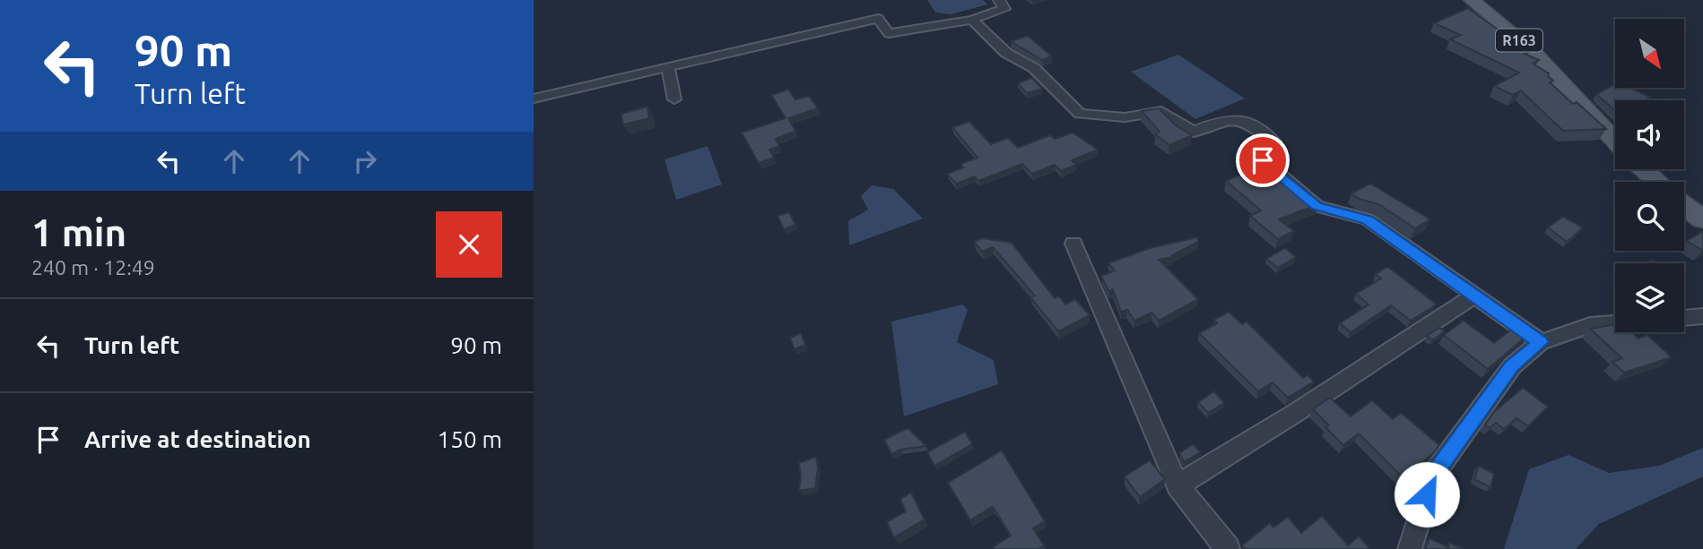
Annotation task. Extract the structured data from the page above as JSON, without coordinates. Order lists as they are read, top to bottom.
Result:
{
  "streets": {
    "main road": ["R163"]
  },
  "north": "bottom right",
  "page": {
    "turn": ["90 m", "Turn left"],
    "heading": ["1 min", "240 m · 12:49"],
    "list": [
      {
        "name": "Turn left",
        "value": "90 m"
      },
      {
        "name": "Arrive at destination",
        "value": "150 m"
      }
    ]
  }
}
